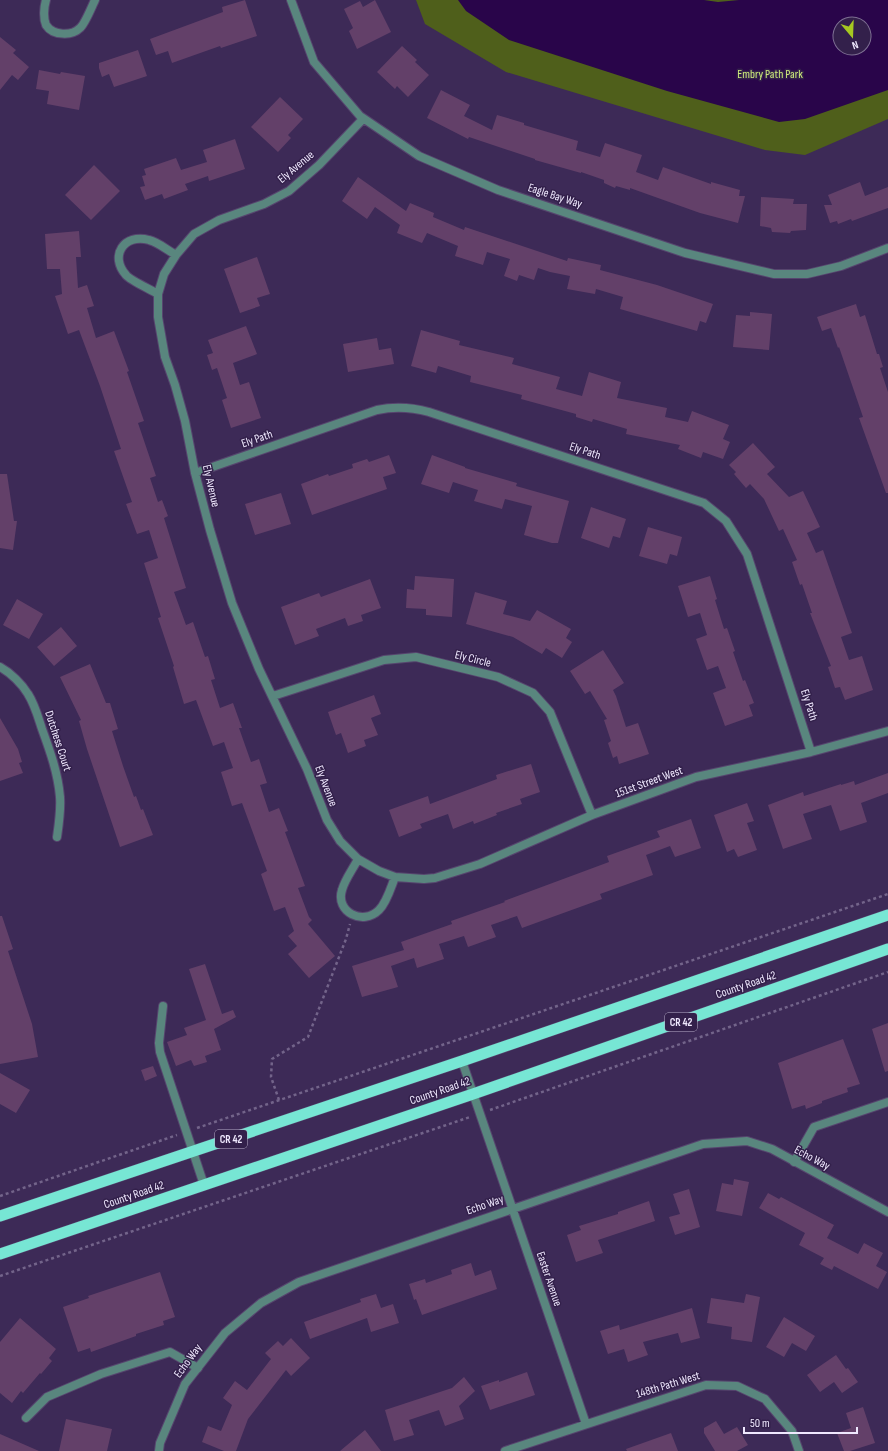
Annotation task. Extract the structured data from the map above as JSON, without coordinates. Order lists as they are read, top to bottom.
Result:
{
  "streets": {
    "highway": ["County Road 42", "CR 42"],
    "street": [
      "Ely Avenue",
      "Eagle Bay Way",
      "Ely Path",
      "Ely Circle",
      "Dutchess Court",
      "151st Street West",
      "Echo Way",
      "Easter Avenue",
      "148th Path West"
    ]
  },
  "crossings": [
    ["Ely Avenue", "Eagle Bay Way"],
    ["Ely Avenue", "Ely Path"],
    ["Ely Avenue", "Ely Circle"],
    ["Ely Avenue", "151st Street West"],
    ["Ely Path", "151st Street West"],
    ["Ely Circle", "151st Street West"],
    ["County Road 42", "Easter Avenue"],
    ["Echo Way", "Easter Avenue"],
    ["Easter Avenue", "148th Path West"]
  ],
  "parks": ["Embry Path Park"],
  "scale_bar": "50 m",
  "north": "bottom"
}
